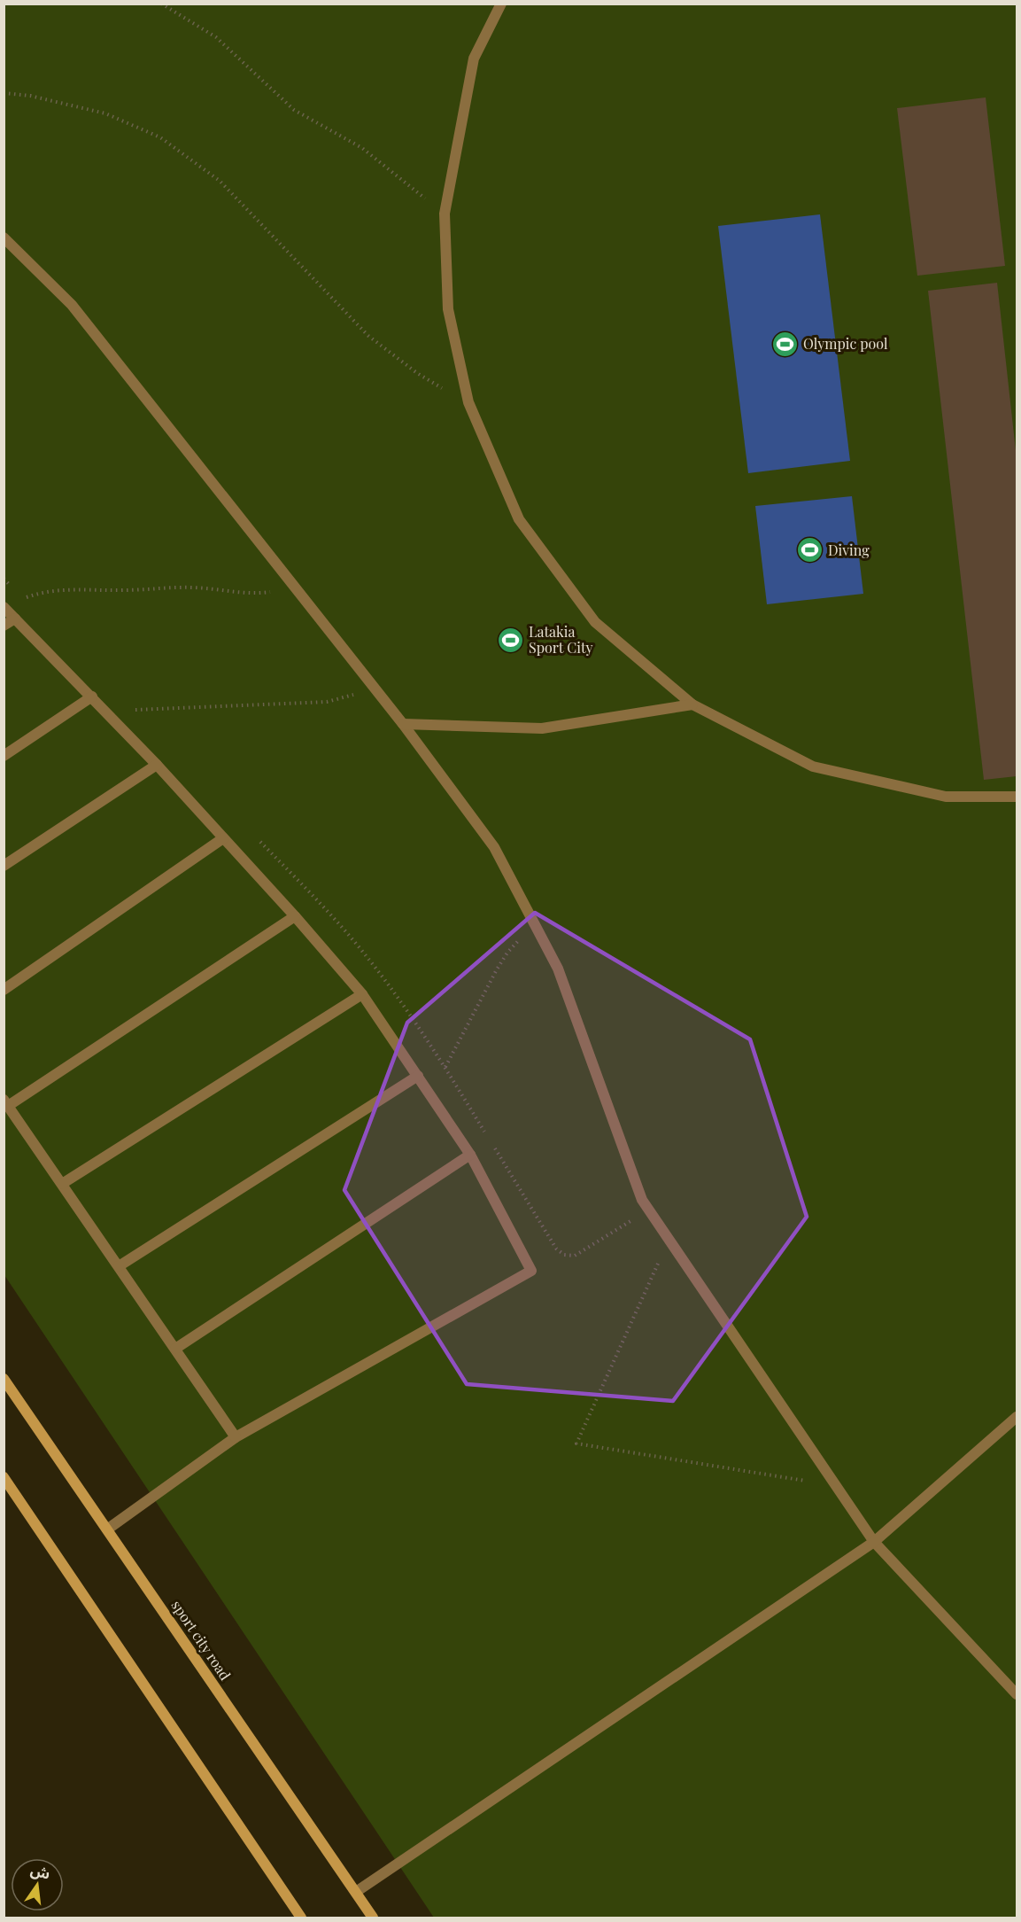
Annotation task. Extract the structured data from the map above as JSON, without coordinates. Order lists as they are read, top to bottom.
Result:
{
  "streets": {
    "main road": ["sport city road"]
  },
  "places": {
    "sports": ["Olympic pool", "Diving", "Latakia Sport City"]
  },
  "north": "top"
}
